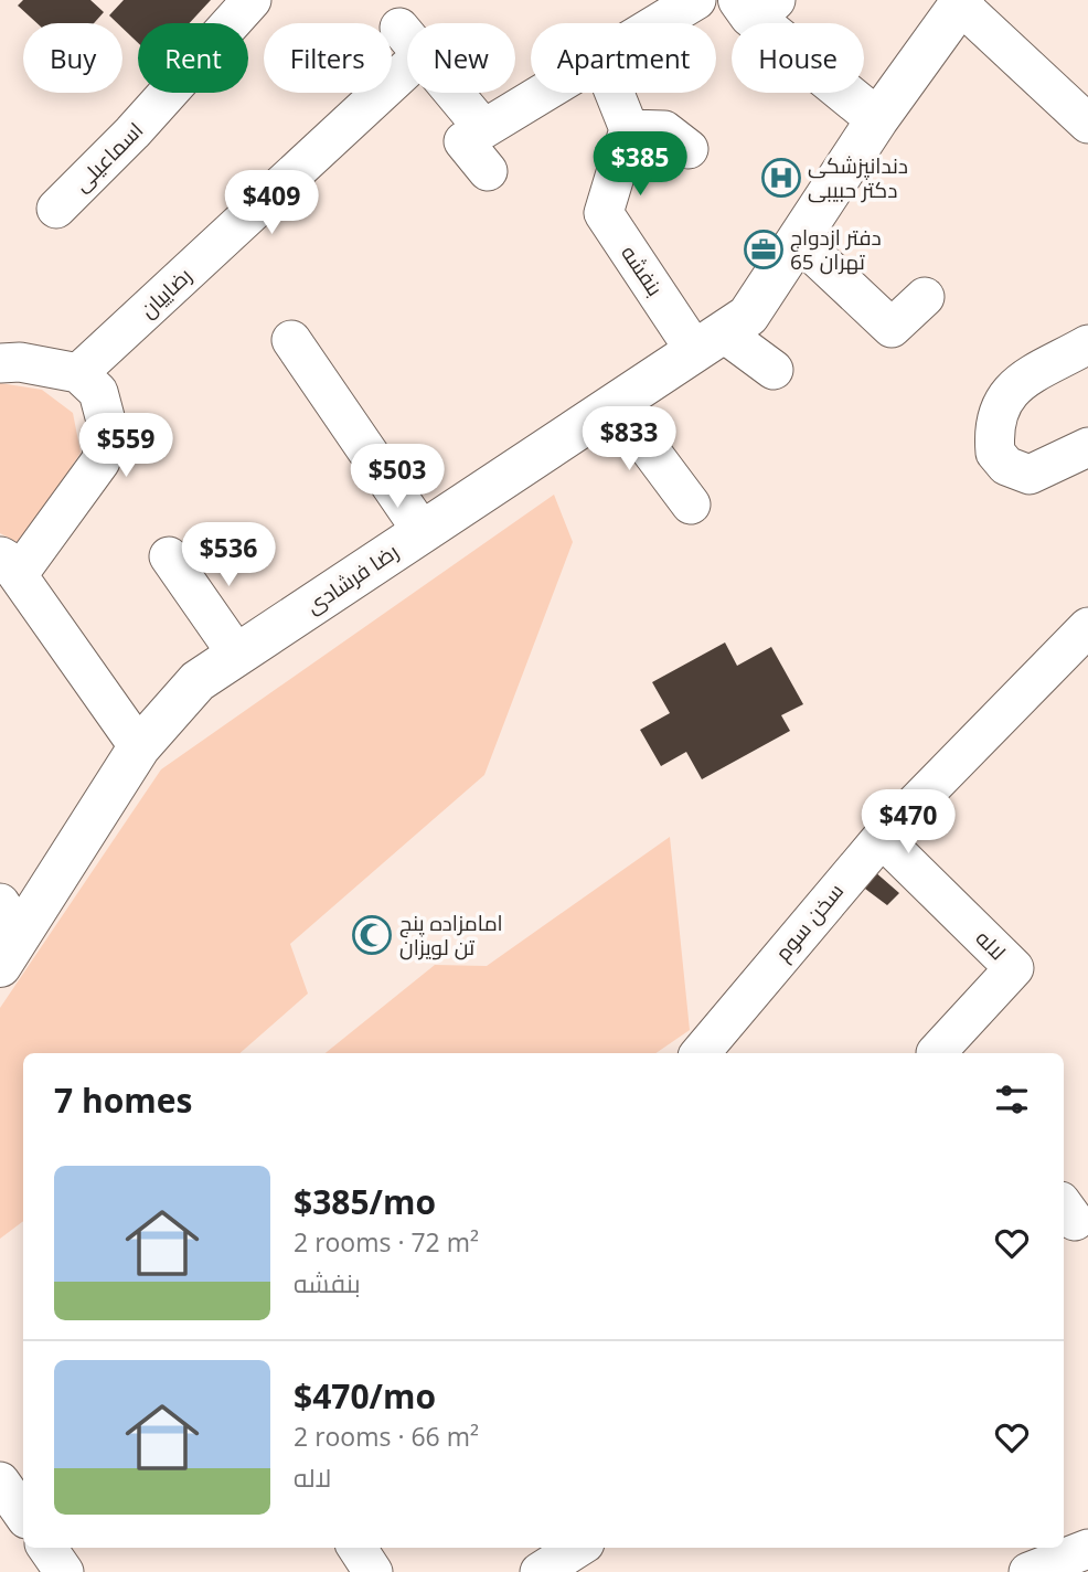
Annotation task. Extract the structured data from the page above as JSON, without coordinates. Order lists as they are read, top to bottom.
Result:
{
  "streets": {
    "main road": ["رضا فرشادی"],
    "street": [
      "اسماعیلی",
      "بنفشه",
      "رضاییان",
      "سخن سوم",
      "لاله"
    ]
  },
  "crossings": [
    ["بنفشه", "رضا فرشادی"],
    ["سخن سوم", "لاله"]
  ],
  "places": {
    "hospital": ["دندانپزشکی دکتر حبیبی"],
    "office": ["دفتر ازدواج 65 تهران"],
    "mosque": ["امامزاده پنج تن لویزان"]
  },
  "page": {
    "chip": [
      "Buy",
      "Rent",
      "Filters",
      "New",
      "Apartment",
      "House"
    ],
    "price": [
      "$385",
      "$409",
      "$833",
      "$559",
      "$503",
      "$536",
      "$470"
    ],
    "heading": "7 homes",
    "list": [
      {
        "name": "$385/mo",
        "note": "2 rooms · 72 m² · بنفشه"
      },
      {
        "name": "$470/mo",
        "note": "2 rooms · 66 m² · لاله"
      }
    ]
  }
}
